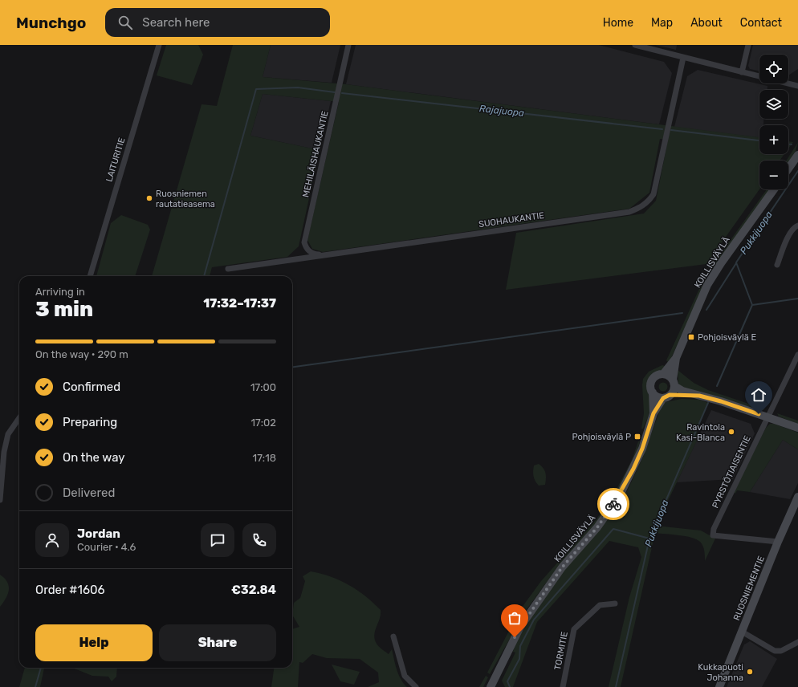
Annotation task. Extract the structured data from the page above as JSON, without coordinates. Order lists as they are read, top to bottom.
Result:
{
  "streets": {
    "street": [
      "MEHILÄISHAUKANTIE",
      "LAITURITIE",
      "SUOHAUKANTIE",
      "KOILLISVÄYLÄ",
      "PYRSTÖTIAISENTIE",
      "RUOSNIEMENTIE",
      "TORMITIE"
    ]
  },
  "crossings": [
    ["MEHILÄISHAUKANTIE", "SUOHAUKANTIE"],
    ["PYRSTÖTIAISENTIE", "RUOSNIEMENTIE"]
  ],
  "water": ["Rajajuopa", "Pukkijuopa"],
  "places": {
    "other": ["Ruosniemen rautatieasema", "Ravintola Kasi-Blanca", "Kukkapuoti Johanna"],
    "transit": ["Pohjoisväylä E", "Pohjoisväylä P"]
  },
  "page": {
    "header": "Munchgo",
    "search": "Search here",
    "nav": [
      "Home",
      "Map",
      "About",
      "Contact"
    ],
    "map_buttons": ["+", "−"],
    "heading": ["3 min", "Arriving in", "17:32–17:37"],
    "panel": [
      "Jordan",
      "Courier · 4.6",
      "Order #1606",
      "€32.84"
    ],
    "bar": "On the way · 290 m",
    "list": [
      ["Confirmed", "17:00"],
      ["Preparing", "17:02"],
      ["On the way", "17:18"],
      "Delivered"
    ],
    "buttons": ["Help", "Share"]
  }
}
